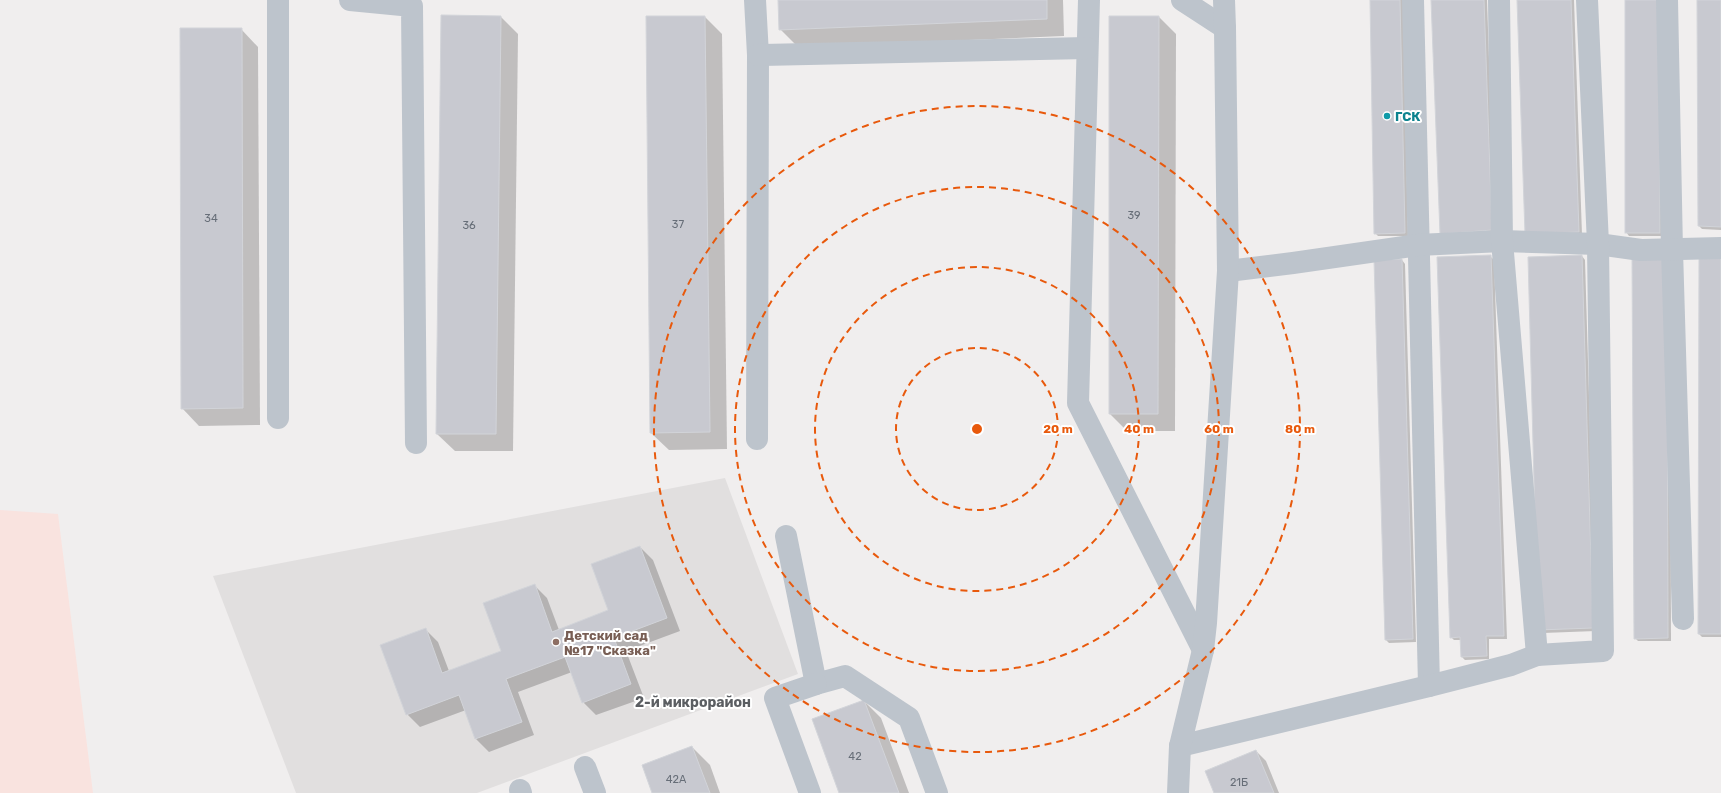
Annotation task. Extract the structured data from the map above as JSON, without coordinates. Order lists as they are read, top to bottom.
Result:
{
  "districts": ["2-й микрорайон"],
  "places": ["ГСК", "Детский сад №17 \"Сказка\""],
  "house_numbers": [
    "39",
    "34",
    "37",
    "36",
    "42",
    "42А",
    "21Б"
  ],
  "rings": [
    "20 m",
    "40 m",
    "60 m",
    "80 m"
  ]
}
